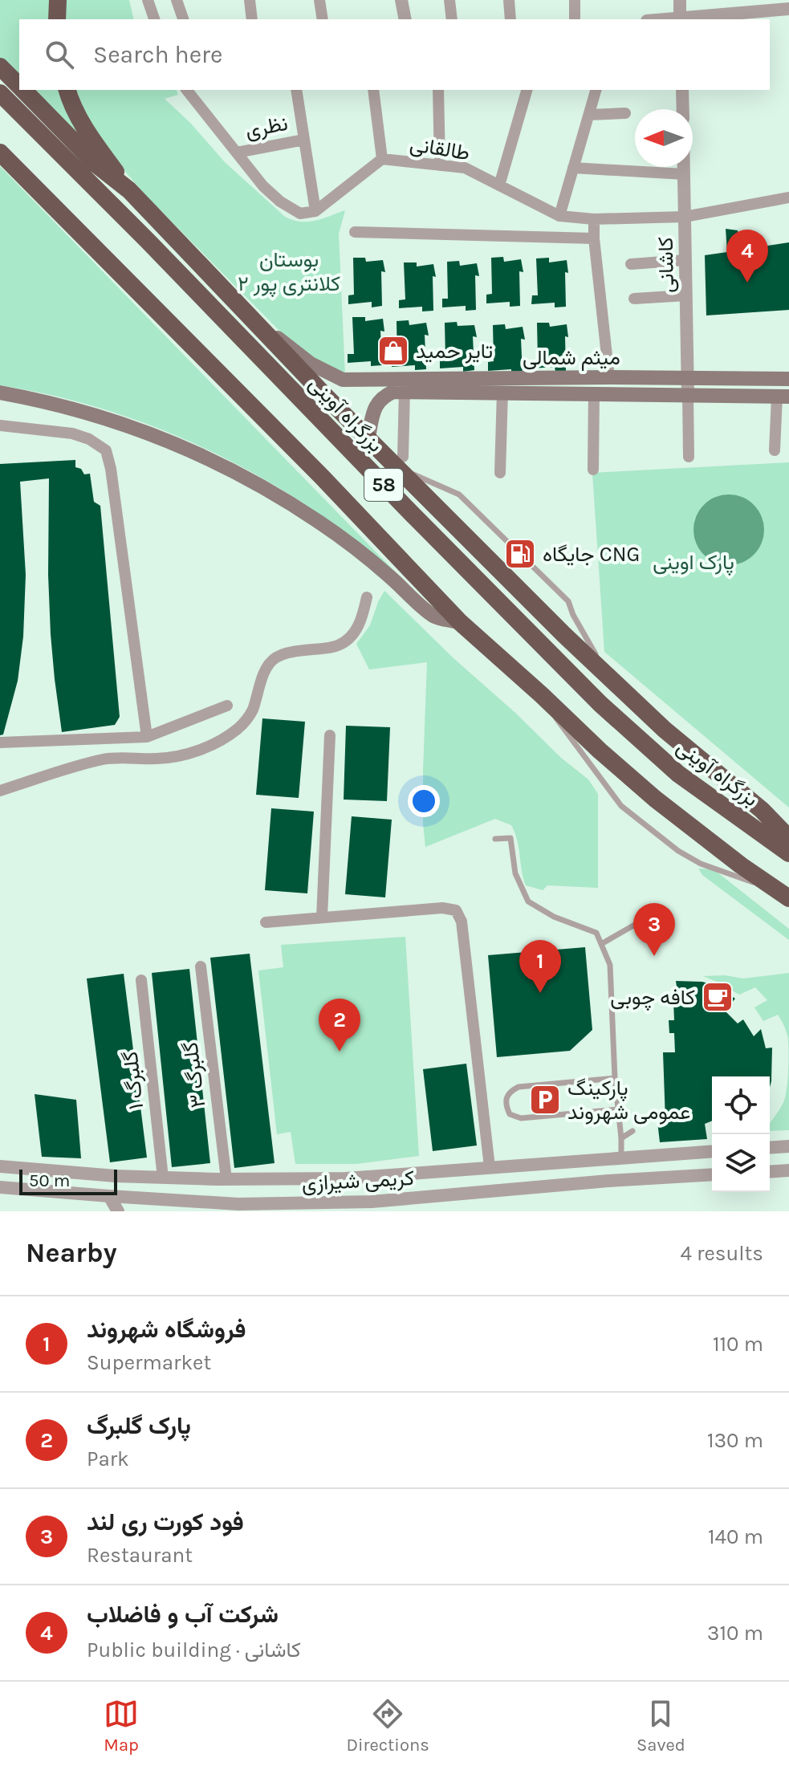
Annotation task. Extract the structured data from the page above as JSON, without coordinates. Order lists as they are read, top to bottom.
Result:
{
  "streets": {
    "highway": ["بزرگراه آوینی", "58"],
    "main road": ["میثم شمالی"],
    "street": [
      "نظری",
      "طالقانی",
      "کاشانی",
      "گلبرگ ۳",
      "گلبرگ ۱",
      "کریمی شیرازی"
    ]
  },
  "crossings": [
    ["طالقانی", "کاشانی"],
    ["کاشانی", "میثم شمالی"],
    ["گلبرگ ۳", "کریمی شیرازی"],
    ["گلبرگ ۱", "کریمی شیرازی"]
  ],
  "parks": ["بوستان کلانتری پور ۲", "پارک اوینی"],
  "places": {
    "shop": ["تایر حمید"],
    "fuel station": ["جایگاه CNG"],
    "cafe": ["کافه چوبی"],
    "parking": ["پارکینگ عمومی شهروند"]
  },
  "scale_bar": "50 m",
  "north": "left",
  "page": {
    "search": "Search here",
    "pins": [
      "4",
      "3",
      "1",
      "2"
    ],
    "scale": "50 m",
    "heading": ["Nearby", "4 results"],
    "list": [
      {
        "mark": "1",
        "name": "فروشگاه شهروند",
        "note": "Supermarket",
        "value": "110 m"
      },
      {
        "mark": "2",
        "name": "پارک گلبرگ",
        "note": "Park",
        "value": "130 m"
      },
      {
        "mark": "3",
        "name": "فود کورت ری لند",
        "note": "Restaurant",
        "value": "140 m"
      },
      {
        "mark": "4",
        "name": "شرکت آب و فاضلاب",
        "note": "Public building · کاشانی",
        "value": "310 m"
      }
    ],
    "nav": ["Map", "Directions", "Saved"]
  }
}
